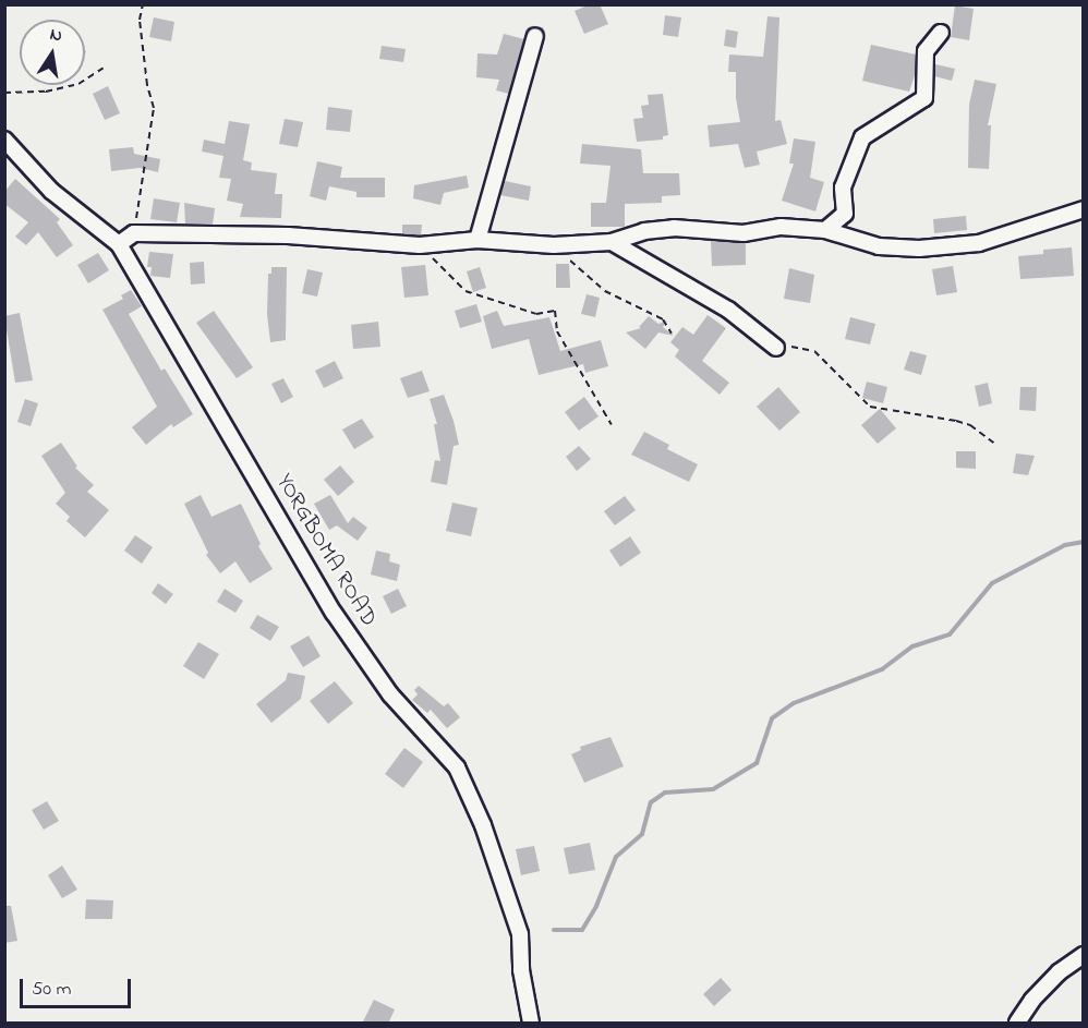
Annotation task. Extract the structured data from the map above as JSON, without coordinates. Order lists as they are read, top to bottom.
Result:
{
  "streets": {
    "street": ["YORGBOMA ROAD"]
  },
  "scale_bar": "50 m",
  "north": "top"
}
